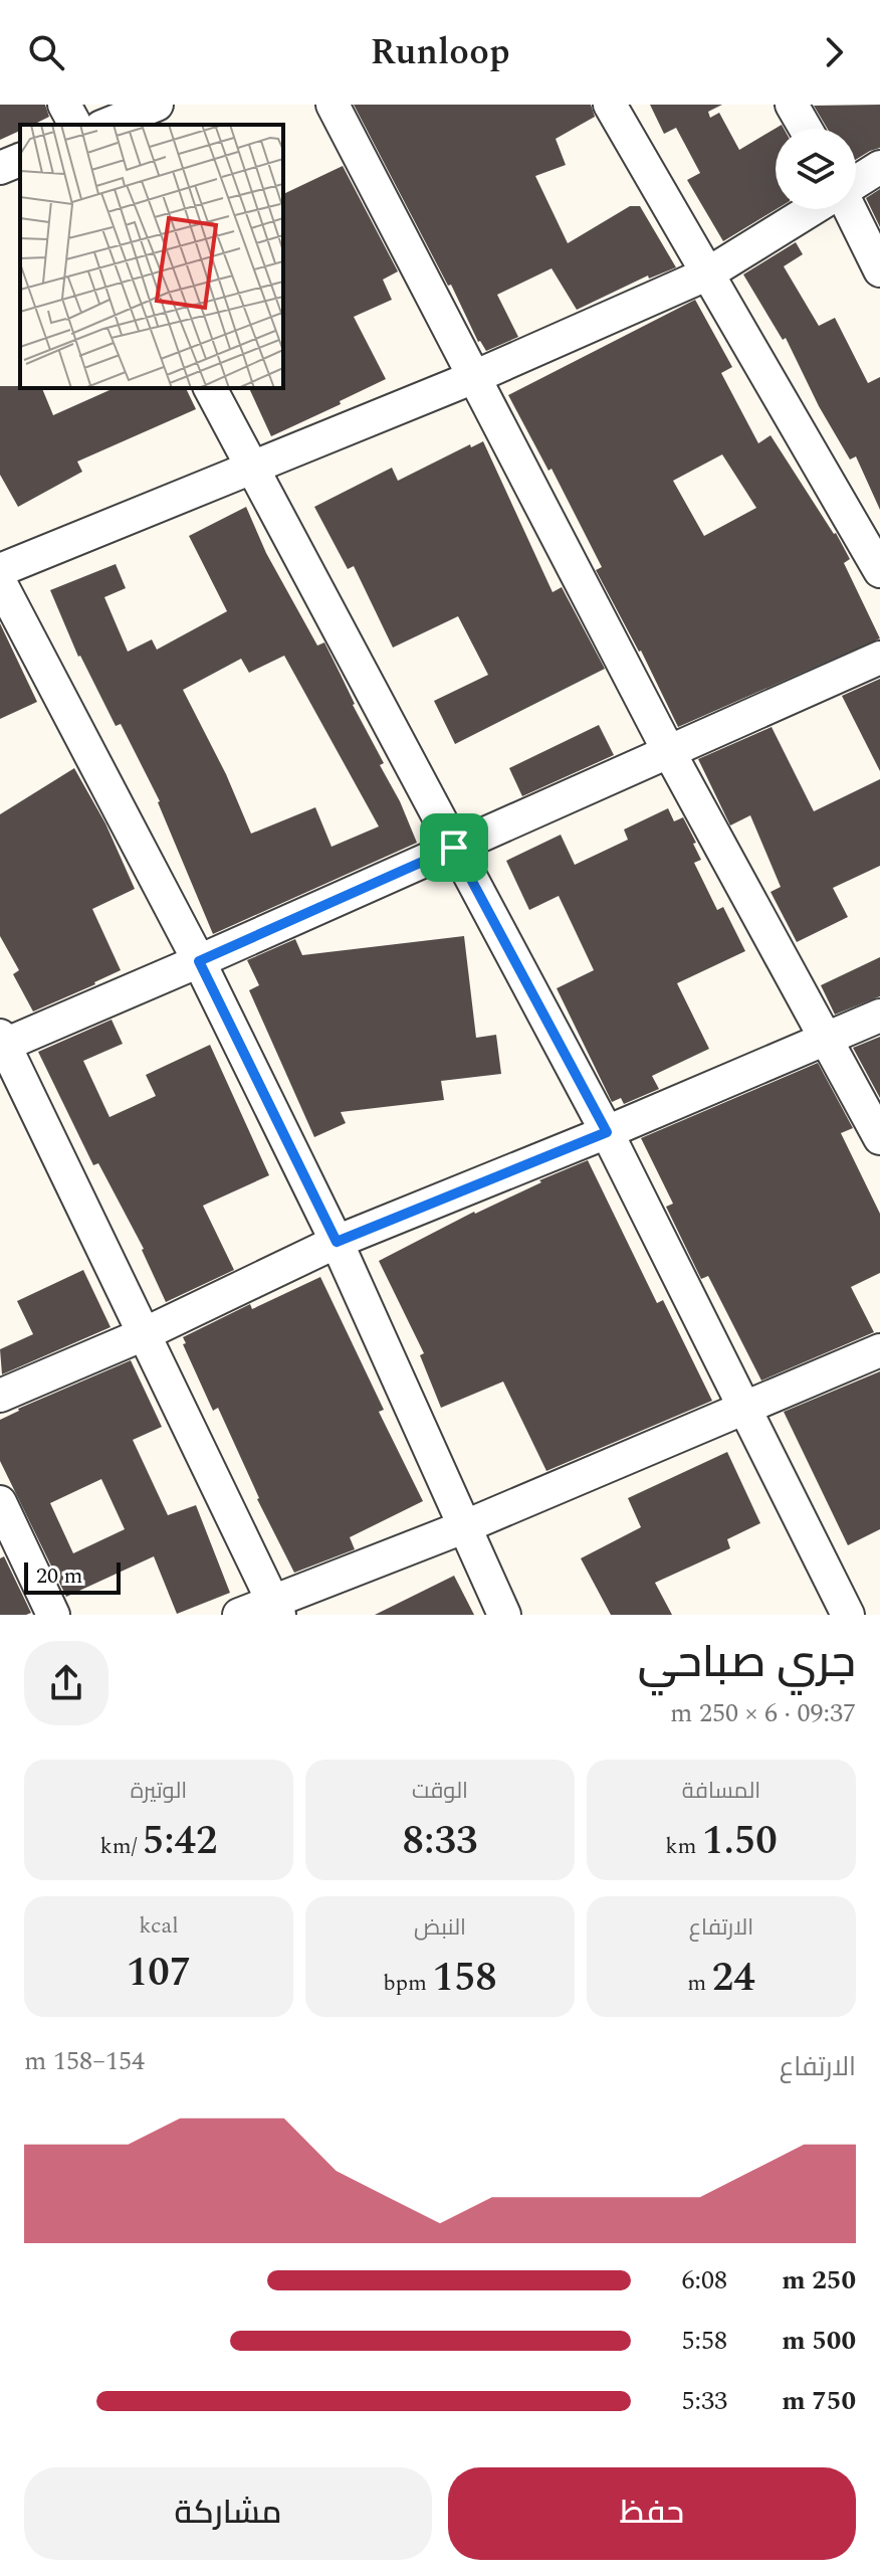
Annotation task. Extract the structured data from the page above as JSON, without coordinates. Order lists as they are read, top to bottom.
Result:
{
  "scale_bar": "20 m",
  "page": {
    "header": "Runloop",
    "scale": "20 m",
    "heading": ["جري صباحي", "09:37 · 6 × 250 m"],
    "stats": [
      ["المسافة", "1.50 km"],
      ["الوقت", "8:33"],
      ["الوتيرة", "5:42 /km"],
      ["الارتفاع", "24 m"],
      ["النبض", "158 bpm"],
      ["kcal", "107"]
    ],
    "chart": ["الارتفاع", "154–158 m"],
    "list": [
      {
        "name": "250 m",
        "note": "6:08"
      },
      {
        "name": "500 m",
        "note": "5:58"
      },
      {
        "name": "750 m",
        "note": "5:33"
      }
    ],
    "buttons": ["حفظ", "مشاركة"]
  }
}
